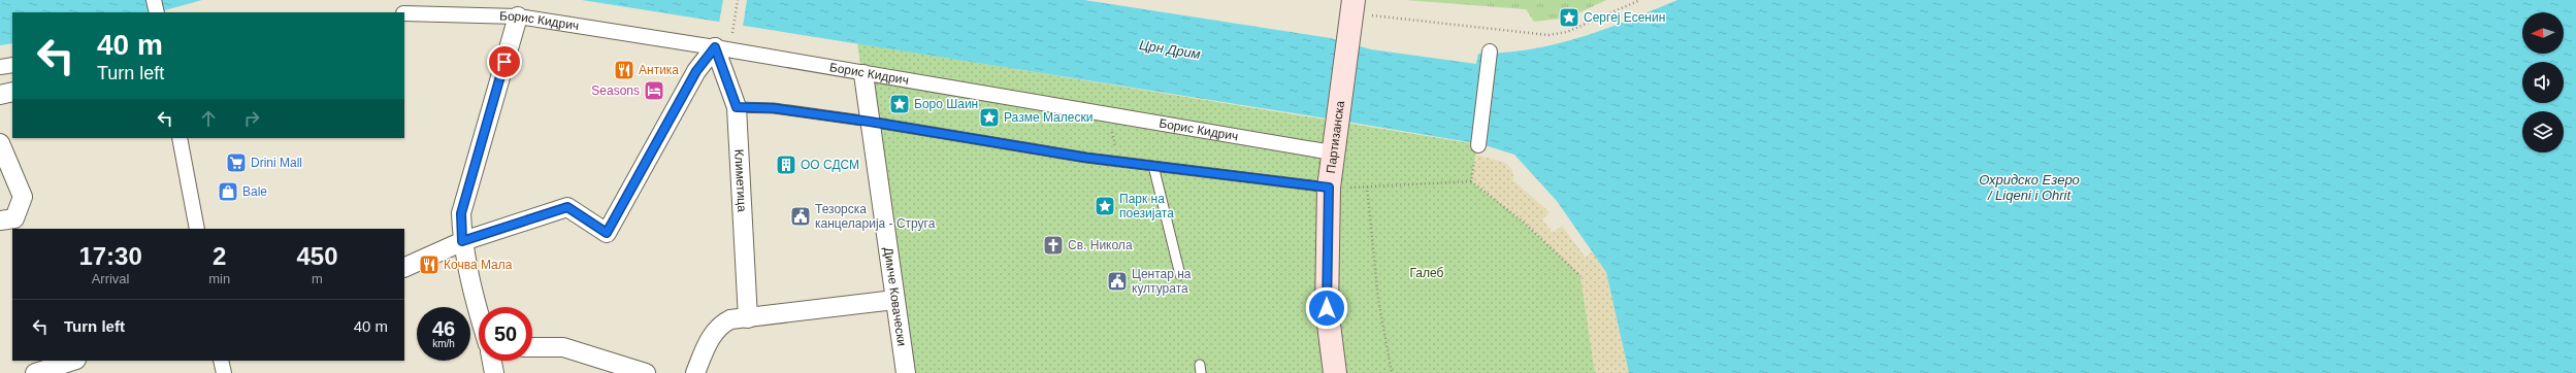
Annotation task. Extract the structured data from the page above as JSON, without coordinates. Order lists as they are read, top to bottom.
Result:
{
  "streets": {
    "main road": ["Партизанска"],
    "street": ["Борис Кидрич", "Климетица", "Димче Ковачески"]
  },
  "crossings": [
    ["Борис Кидрич", "Партизанска"],
    ["Борис Кидрич", "Климетица"],
    ["Борис Кидрич", "Димче Ковачески"]
  ],
  "water": ["Црн Дрим", "Охридско Езеро / Liqeni i Ohrit"],
  "parks": ["Галеб"],
  "places": {
    "place": [
      "Сергеј Есенин",
      "Боро Шаин",
      "Разме Малески",
      "Парк на поезијата"
    ],
    "restaurant": ["Aнтика", "Кочва Мала"],
    "hotel": ["Seasons"],
    "supermarket": ["Drini Mall"],
    "building": ["ОО СДСМ"],
    "shop": ["Bale"],
    "public building": ["Тезорска канцеларија - Струга", "Центар на културата"],
    "church": ["Св. Никола"]
  },
  "north": "left",
  "page": {
    "turn": ["40 m", "Turn left"],
    "eta": [
      "17:30",
      "Arrival",
      "2",
      "min",
      "450",
      "m"
    ],
    "list": [
      {
        "name": "Turn left",
        "value": "40 m"
      }
    ],
    "speed": "46 km/h",
    "limit": "50"
  }
}
